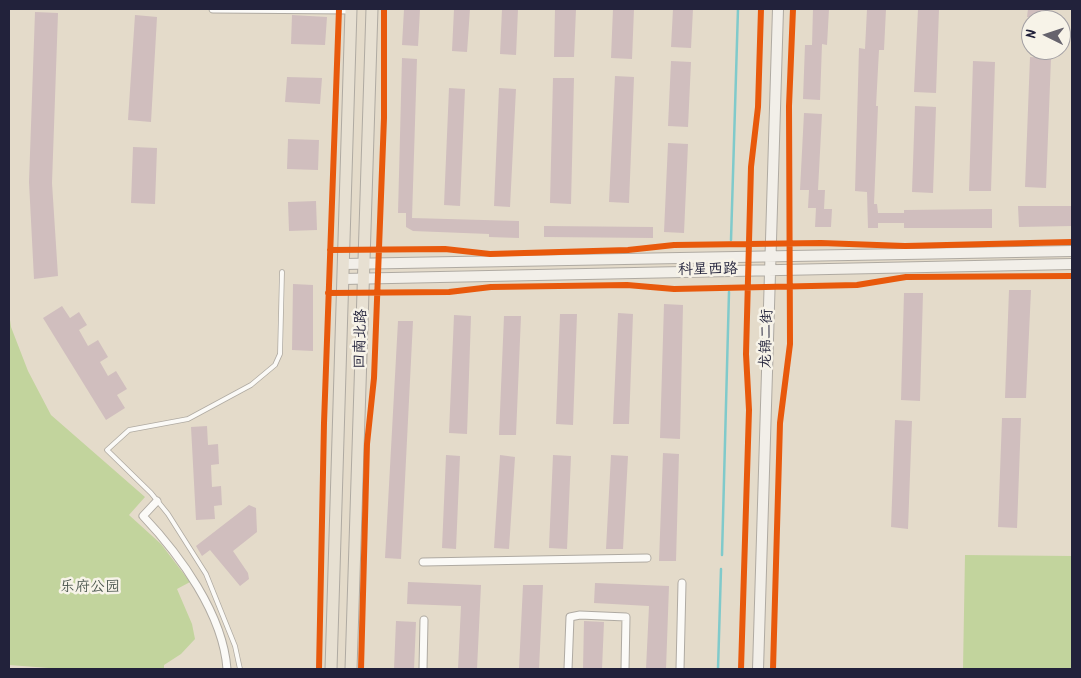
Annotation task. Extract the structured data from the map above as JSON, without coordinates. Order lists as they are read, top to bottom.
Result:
{
  "streets": {
    "main road": ["回南北路"],
    "street": ["科星西路", "龙锦二街"]
  },
  "crossings": [
    ["科星西路", "回南北路"],
    ["科星西路", "龙锦二街"]
  ],
  "parks": ["乐府公园"],
  "north": "left"
}
